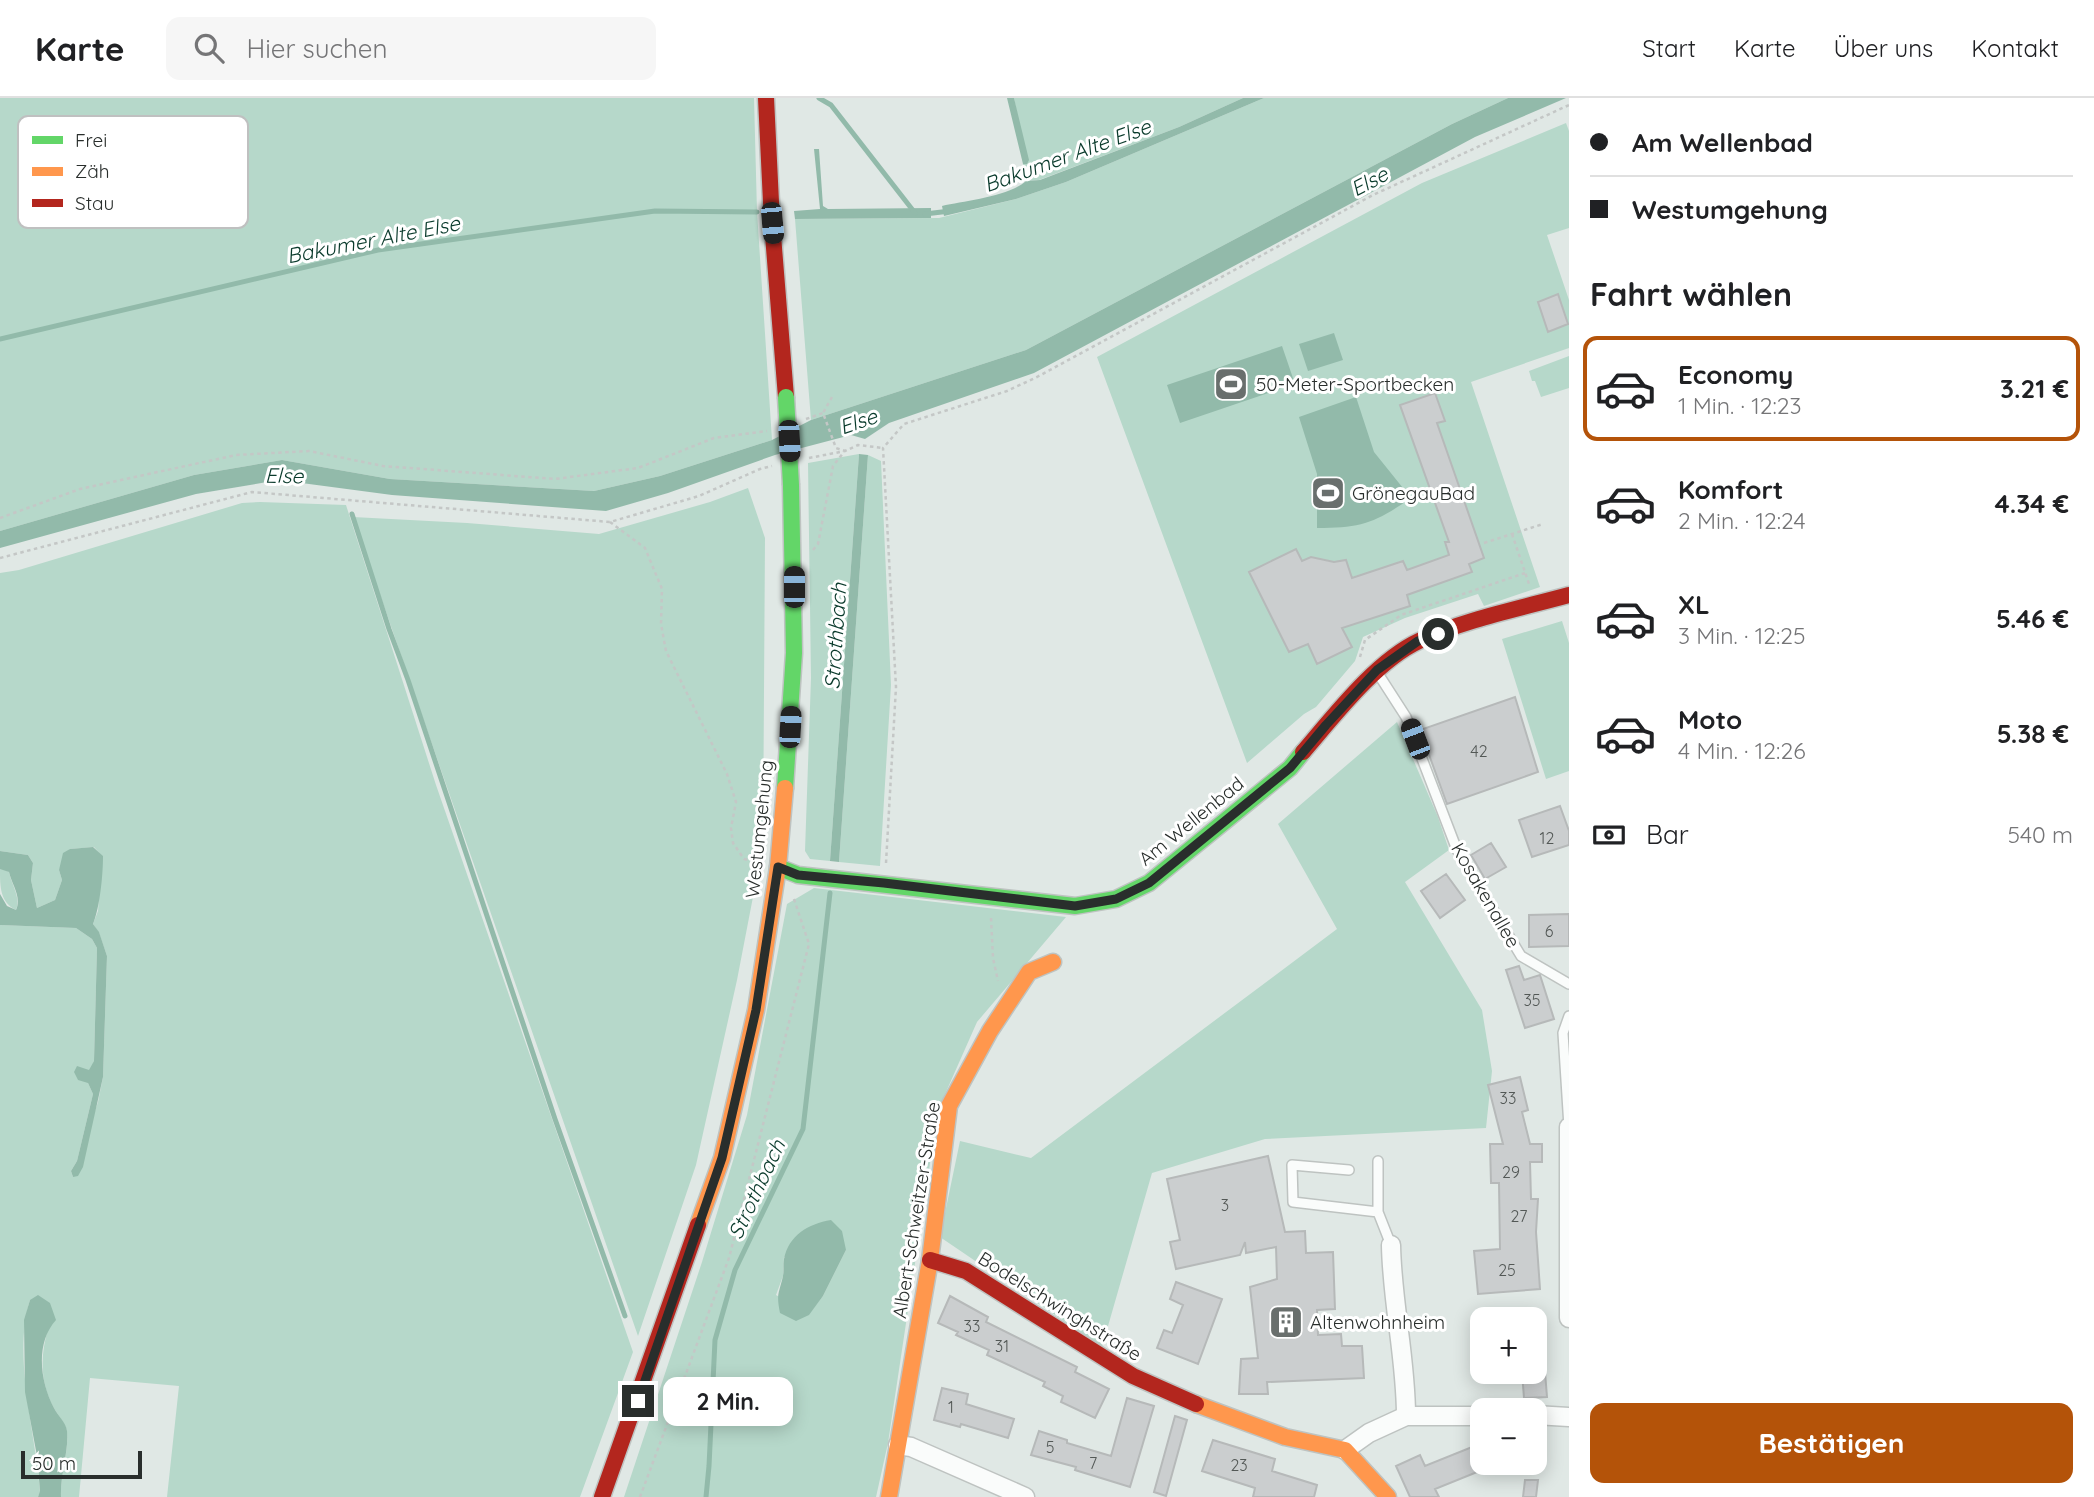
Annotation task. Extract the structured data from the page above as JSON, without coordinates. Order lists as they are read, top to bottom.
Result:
{
  "streets": {
    "street": [
      "Am Wellenbad",
      "Westumgehung",
      "Albert-Schweitzer-Straße",
      "Bodelschwinghstraße"
    ],
    "lane": ["Kosakenallee"]
  },
  "crossings": [
    ["Am Wellenbad", "Westumgehung"],
    ["Am Wellenbad", "Kosakenallee"],
    ["Albert-Schweitzer-Straße", "Bodelschwinghstraße"]
  ],
  "water": ["Bakumer Alte Else", "Else", "Strothbach"],
  "places": {
    "sports": ["50-Meter-Sportbecken", "GrönegauBad"],
    "building": ["Altenwohnheim"]
  },
  "house_numbers": [
    "42",
    "12",
    "6",
    "35",
    "33",
    "29",
    "3",
    "27",
    "25",
    "33",
    "31",
    "1",
    "5",
    "7",
    "23"
  ],
  "legend": ["Frei", "Zäh", "Stau"],
  "scale_bar": "50 m",
  "page": {
    "header": "Karte",
    "search": "Hier suchen",
    "nav": [
      "Start",
      "Karte",
      "Über uns",
      "Kontakt"
    ],
    "banner": ["Am Wellenbad", "Westumgehung"],
    "heading": "Fahrt wählen",
    "list": [
      {
        "name": "Economy",
        "note": "1 Min. · 12:23",
        "value": "3.21 €"
      },
      {
        "name": "Komfort",
        "note": "2 Min. · 12:24",
        "value": "4.34 €"
      },
      {
        "name": "XL",
        "note": "3 Min. · 12:25",
        "value": "5.46 €"
      },
      {
        "name": "Moto",
        "note": "4 Min. · 12:26",
        "value": "5.38 €"
      }
    ],
    "pay": ["Bar", "540 m"],
    "map_buttons": ["+", "−"],
    "bubble": "2 Min.",
    "buttons": "Bestätigen",
    "scale": "50 m"
  }
}
